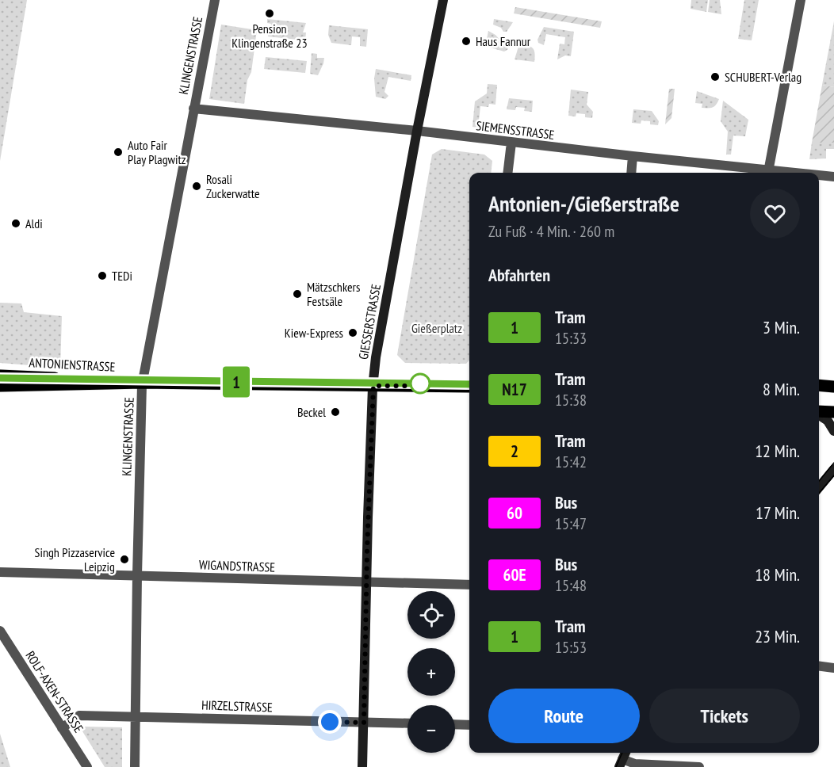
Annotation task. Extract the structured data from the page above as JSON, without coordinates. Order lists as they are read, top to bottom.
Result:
{
  "streets": {
    "main road": ["ANTONIENSTRASSE"],
    "street": [
      "KLINGENSTRASSE",
      "SIEMENSSTRASSE",
      "GIESSERSTRASSE",
      "WIGANDSTRASSE",
      "ROLF-AXEN-STRASSE",
      "HIRZELSTRASSE"
    ]
  },
  "crossings": [
    ["KLINGENSTRASSE", "SIEMENSSTRASSE"],
    ["KLINGENSTRASSE", "ANTONIENSTRASSE"],
    ["KLINGENSTRASSE", "WIGANDSTRASSE"],
    ["KLINGENSTRASSE", "HIRZELSTRASSE"],
    ["SIEMENSSTRASSE", "GIESSERSTRASSE"],
    ["GIESSERSTRASSE", "ANTONIENSTRASSE"],
    ["GIESSERSTRASSE", "WIGANDSTRASSE"],
    ["GIESSERSTRASSE", "HIRZELSTRASSE"],
    ["ROLF-AXEN-STRASSE", "HIRZELSTRASSE"]
  ],
  "parks": ["Gießerplatz"],
  "places": [
    "Pension Klingenstraße 23",
    "Haus Fannur",
    "SCHUBERT-Verlag",
    "Auto Fair Play Plagwitz",
    "Rosali Zuckerwatte",
    "Aldi",
    "TEDi",
    "Mätzschkers Festsäle",
    "Kiew-Express",
    "Beckel",
    "Singh Pizzaservice Leipzig"
  ],
  "lines": ["tram line 1"],
  "page": {
    "on_map": "1",
    "heading": [
      ["Antonien-/Gießerstraße", "Zu Fuß · 4 Min. · 260 m"],
      "Abfahrten"
    ],
    "list": [
      {
        "mark": "1",
        "name": "Tram",
        "note": "15:33",
        "value": "3 Min."
      },
      {
        "mark": "N17",
        "name": "Tram",
        "note": "15:38",
        "value": "8 Min."
      },
      {
        "mark": "2",
        "name": "Tram",
        "note": "15:42",
        "value": "12 Min."
      },
      {
        "mark": "60",
        "name": "Bus",
        "note": "15:47",
        "value": "17 Min."
      },
      {
        "mark": "60E",
        "name": "Bus",
        "note": "15:48",
        "value": "18 Min."
      },
      {
        "mark": "1",
        "name": "Tram",
        "note": "15:53",
        "value": "23 Min."
      }
    ],
    "map_buttons": ["+", "−"],
    "buttons": ["Route", "Tickets"]
  }
}
